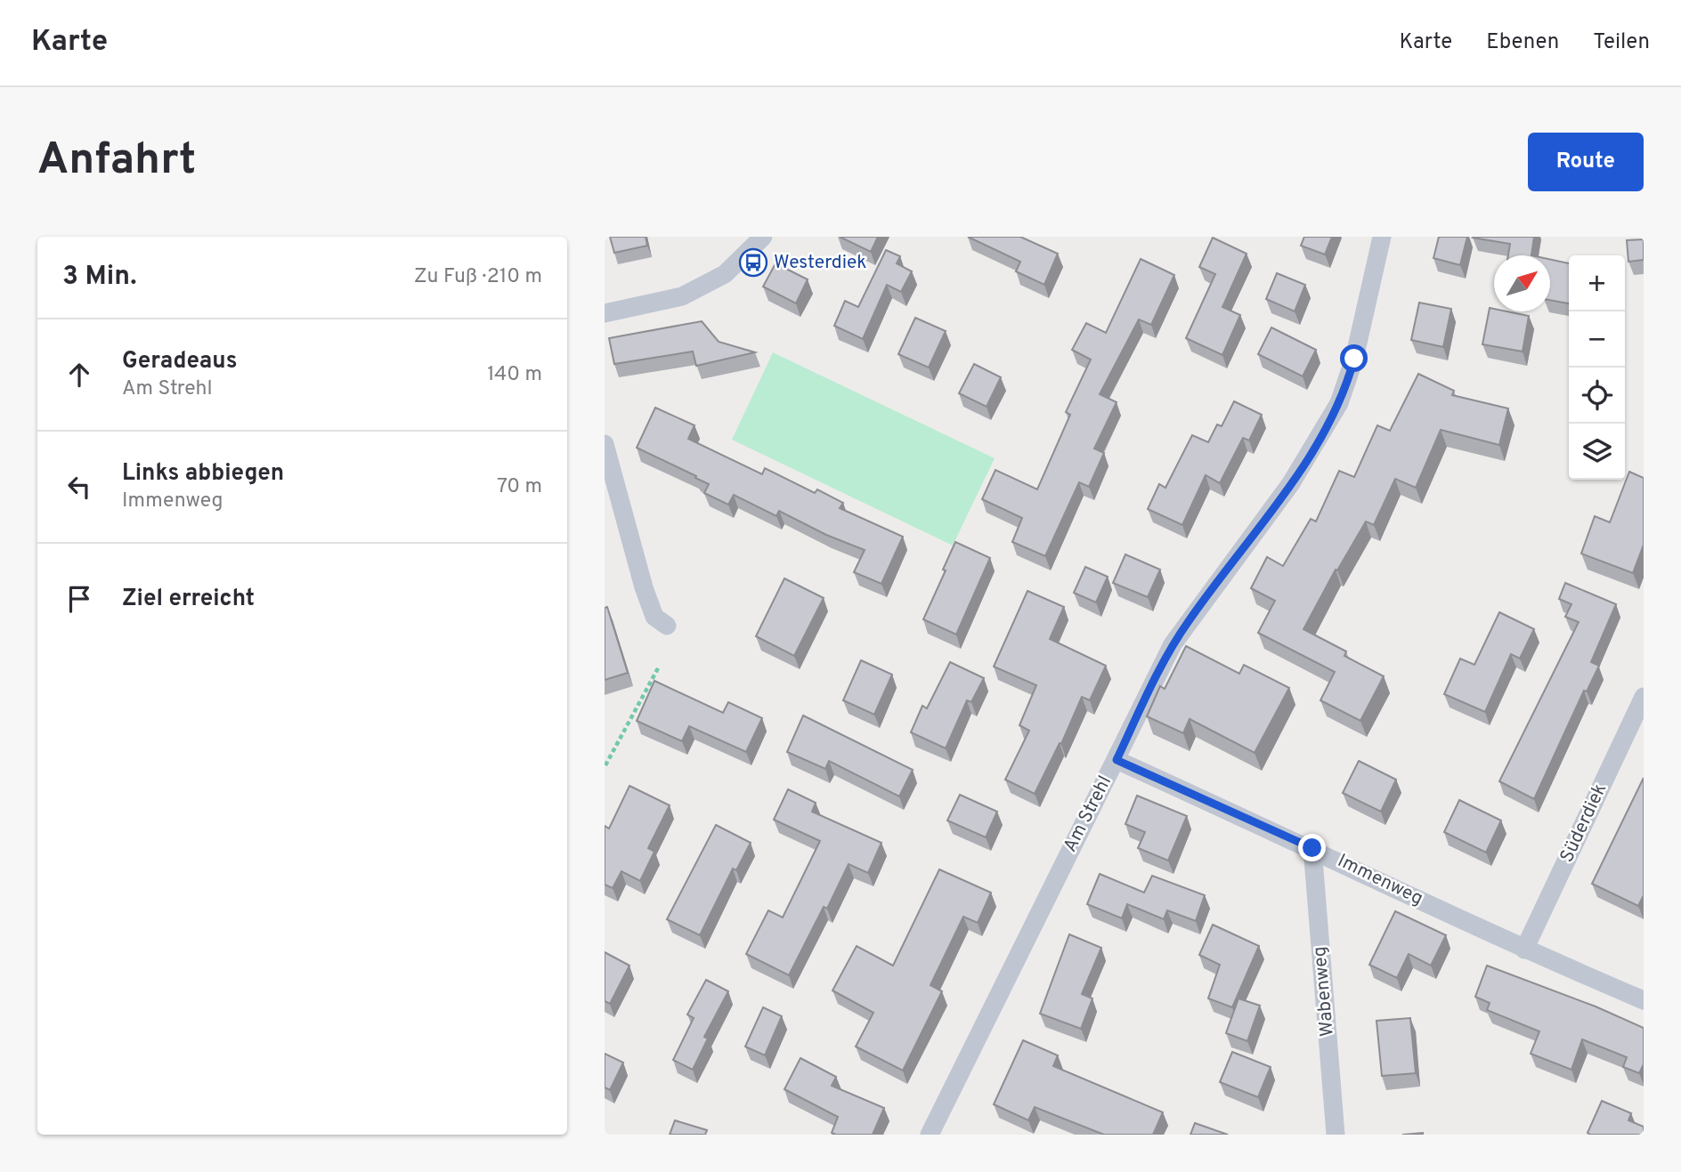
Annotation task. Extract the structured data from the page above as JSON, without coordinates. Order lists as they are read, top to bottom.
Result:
{
  "streets": {
    "street": [
      "Am Strehl",
      "Süderdiek",
      "Immenweg",
      "Wabenweg"
    ]
  },
  "crossings": [
    ["Am Strehl", "Immenweg"],
    ["Süderdiek", "Immenweg"],
    ["Immenweg", "Wabenweg"]
  ],
  "places": {
    "bus stop": ["Westerdiek"]
  },
  "north": "top right",
  "page": {
    "header": "Karte",
    "nav": ["Karte", "Ebenen", "Teilen"],
    "buttons": "Route",
    "title": "Anfahrt",
    "heading": ["3 Min.", "Zu Fuß · 210 m"],
    "map_buttons": ["+", "−"],
    "list": [
      ["Geradeaus", "Am Strehl", "140 m"],
      ["Links abbiegen", "Immenweg", "70 m"],
      "Ziel erreicht"
    ]
  }
}
